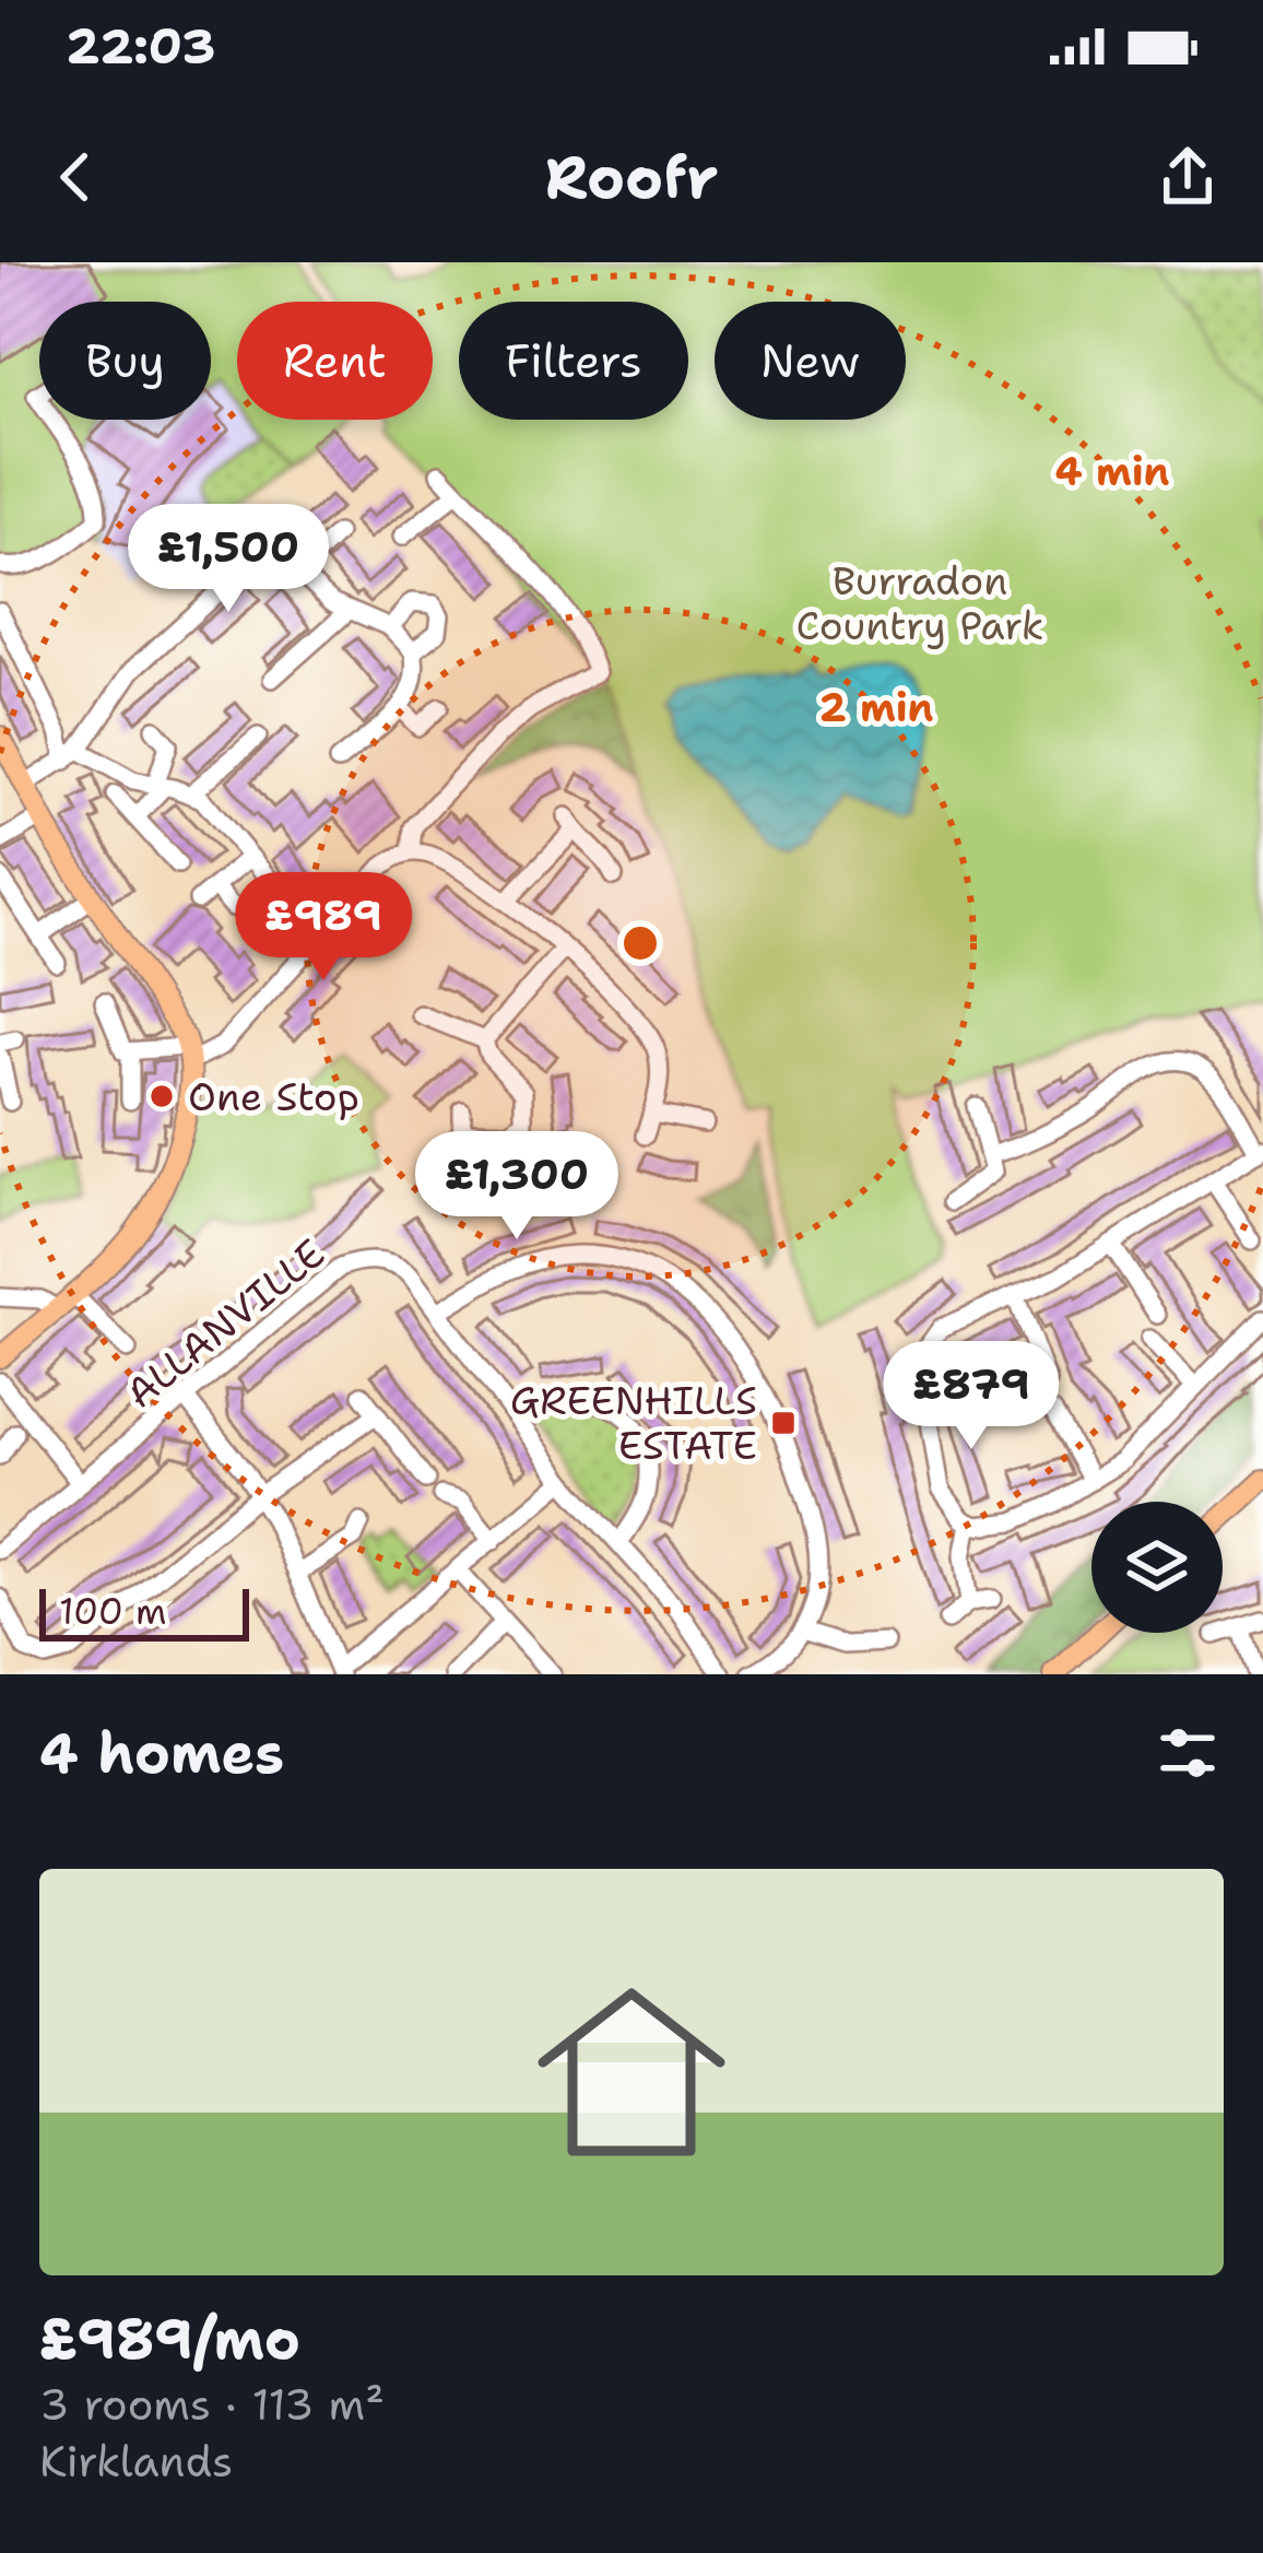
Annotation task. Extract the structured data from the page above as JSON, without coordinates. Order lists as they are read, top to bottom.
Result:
{
  "streets": {
    "street": ["ALLANVILLE"]
  },
  "parks": ["Burradon Country Park"],
  "places": {
    "other": ["One Stop"],
    "transit": ["GREENHILLS ESTATE"]
  },
  "scale_bar": "100 m",
  "page": {
    "status": "22:03",
    "header": "Roofr",
    "chip": [
      "Buy",
      "Rent",
      "Filters",
      "New"
    ],
    "price": [
      "£1,500",
      "£989",
      "£1,300",
      "£879"
    ],
    "scale": "100 m",
    "heading": "4 homes",
    "list": [
      {
        "name": "£989/mo",
        "note": "3 rooms · 113 m² · Kirklands"
      }
    ]
  },
  "rings": ["4 min", "2 min"]
}
